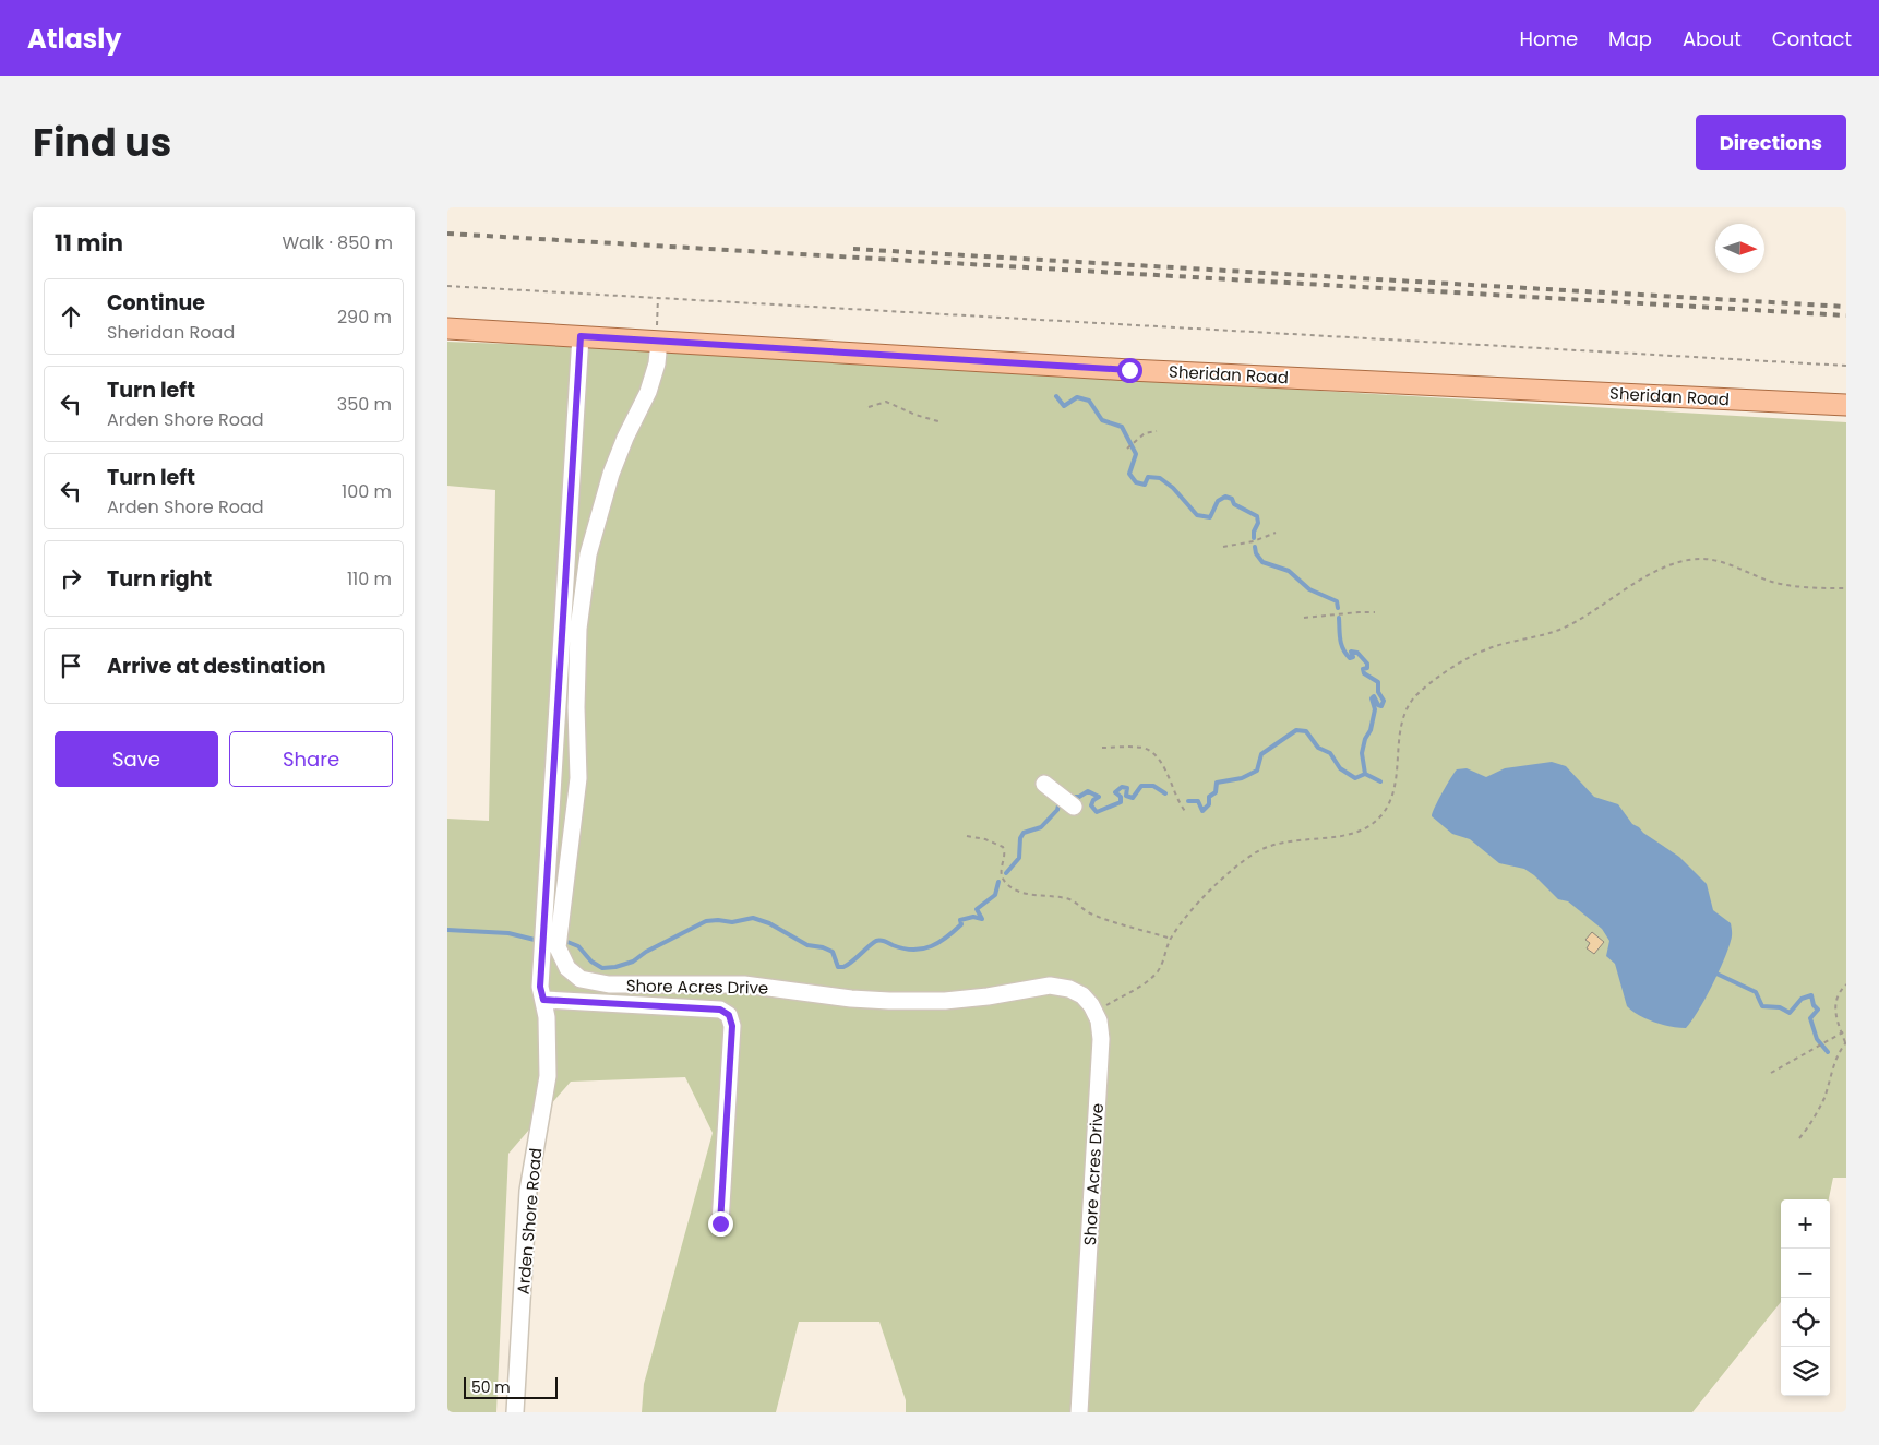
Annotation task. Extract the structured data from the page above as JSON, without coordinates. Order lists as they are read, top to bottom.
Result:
{
  "streets": {
    "main road": ["Sheridan Road"],
    "street": ["Shore Acres Drive", "Arden Shore Road"]
  },
  "crossings": [
    ["Sheridan Road", "Shore Acres Drive"],
    ["Sheridan Road", "Arden Shore Road"]
  ],
  "scale_bar": "50 m",
  "north": "right",
  "page": {
    "header": "Atlasly",
    "nav": [
      "Home",
      "Map",
      "About",
      "Contact"
    ],
    "title": "Find us",
    "buttons": [
      "Directions",
      ["Save", "Share"]
    ],
    "heading": ["11 min", "Walk · 850 m"],
    "list": [
      ["Continue", "Sheridan Road", "290 m"],
      ["Turn left", "Arden Shore Road", "350 m"],
      ["Turn left", "Arden Shore Road", "100 m"],
      ["Turn right", "110 m"],
      "Arrive at destination"
    ],
    "map_buttons": ["+", "−"],
    "scale": "50 m"
  }
}
